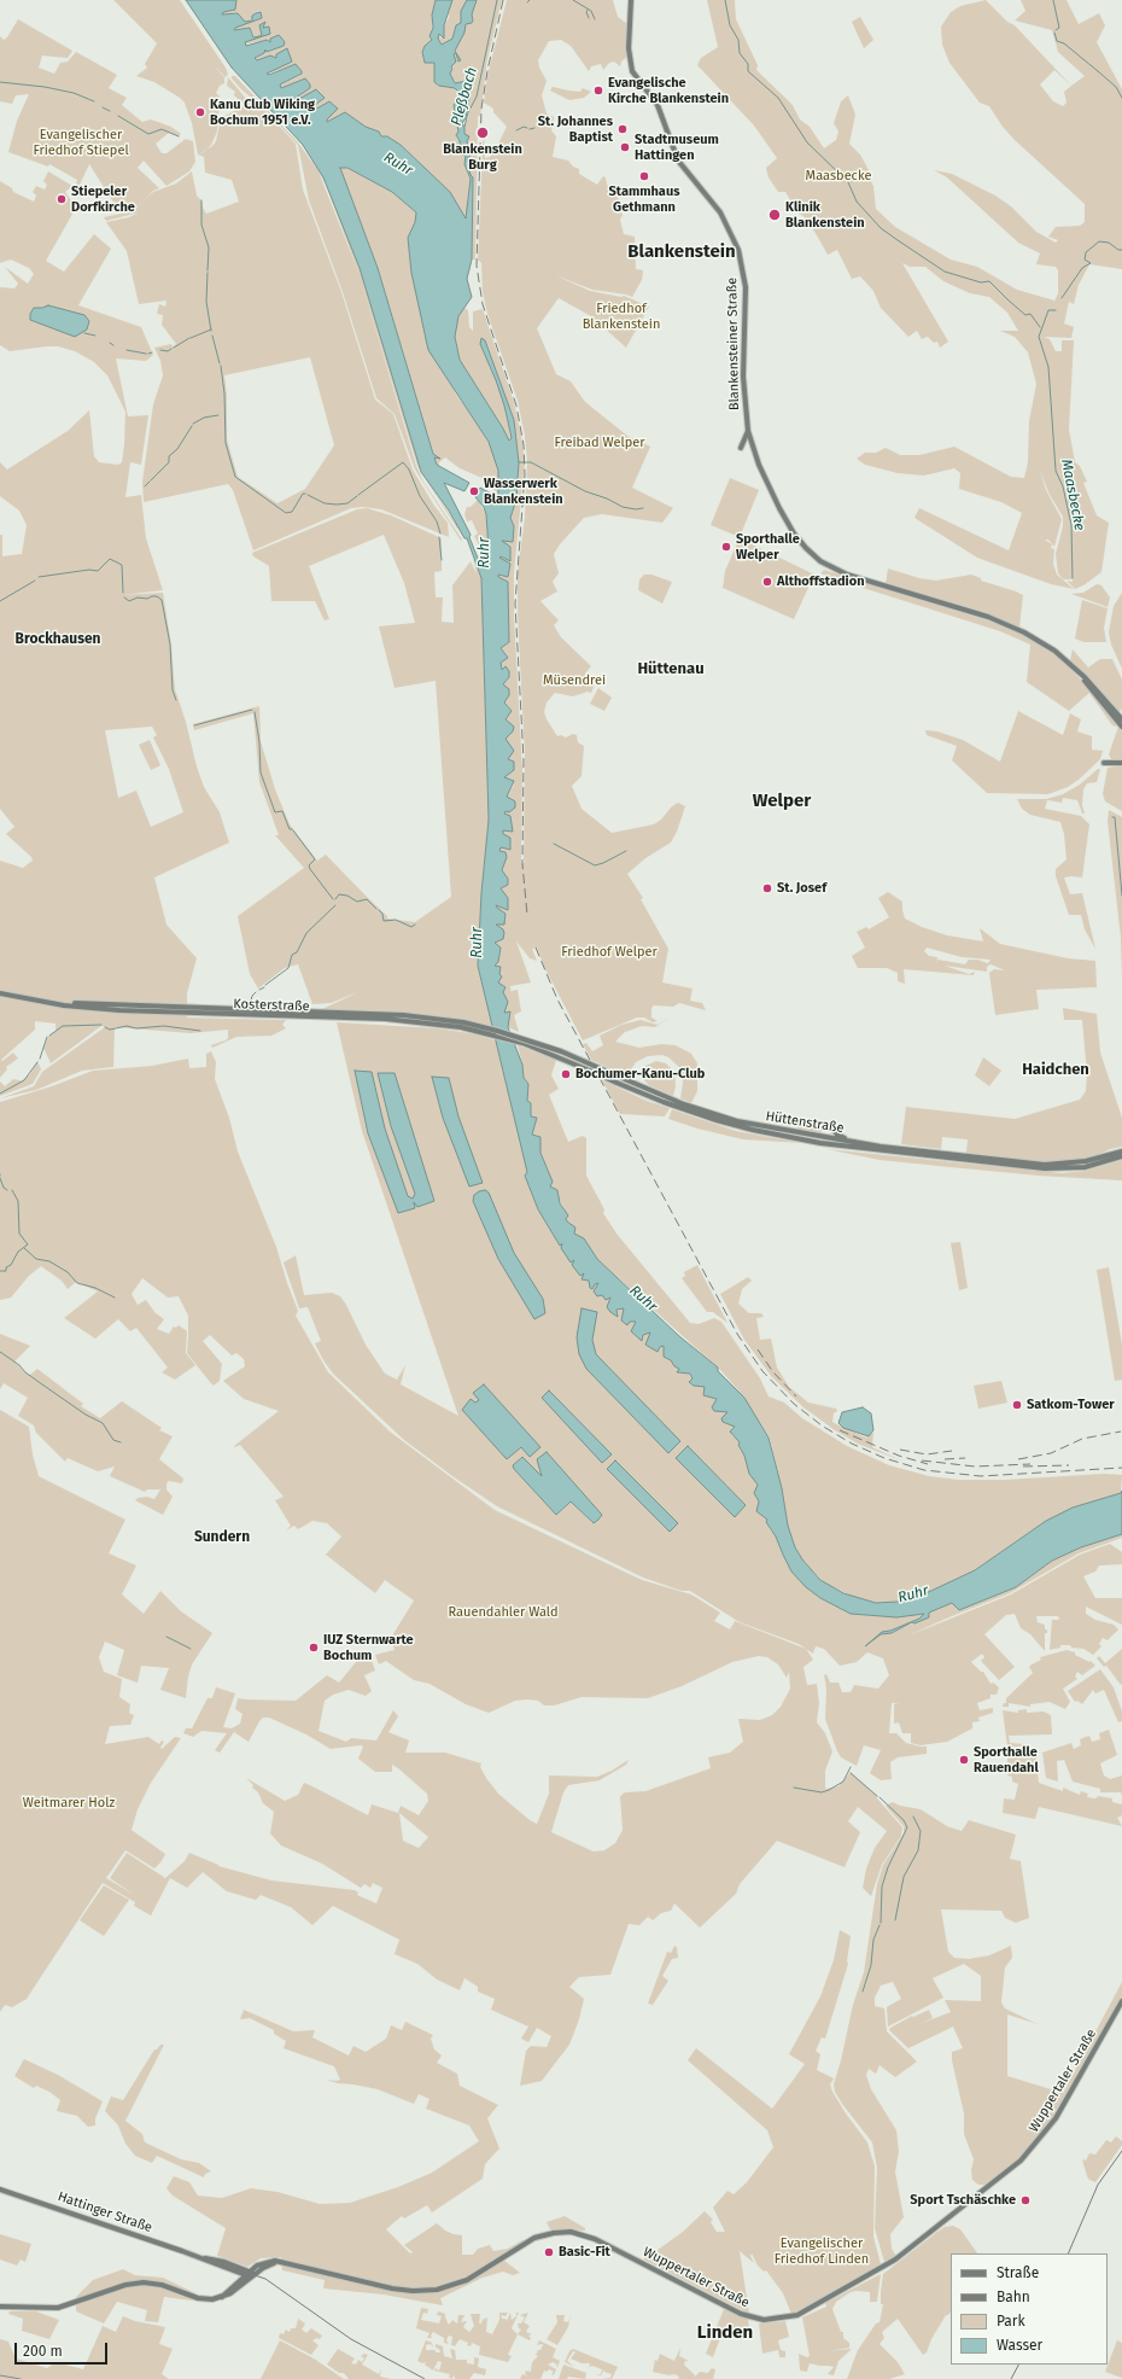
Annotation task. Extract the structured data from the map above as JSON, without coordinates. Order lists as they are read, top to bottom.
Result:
{
  "streets": {
    "main road": [
      "Blankensteiner Straße",
      "Kosterstraße",
      "Hüttenstraße",
      "Wuppertaler Straße",
      "Hattinger Straße"
    ]
  },
  "crossings": [
    ["Kosterstraße", "Hüttenstraße"],
    ["Wuppertaler Straße", "Hattinger Straße"]
  ],
  "districts": [
    "Blankenstein",
    "Brockhausen",
    "Hüttenau",
    "Welper",
    "Haidchen",
    "Sundern",
    "Linden"
  ],
  "water": ["Pleßbach", "Ruhr", "Maasbecke"],
  "parks": [
    "Evangelischer Friedhof Stiepel",
    "Maasbecke",
    "Friedhof Blankenstein",
    "Freibad Welper",
    "Müsendrei",
    "Friedhof Welper",
    "Rauendahler Wald",
    "Weitmarer Holz",
    "Evangelischer Friedhof Linden"
  ],
  "places": [
    "Evangelische Kirche Blankenstein",
    "Kanu Club Wiking Bochum 1951 e.V.",
    "St. Johannes Baptist",
    "Blankenstein Burg",
    "Stadtmuseum Hattingen",
    "Stammhaus Gethmann",
    "Stiepeler Dorfkirche",
    "Klinik Blankenstein",
    "Wasserwerk Blankenstein",
    "Sporthalle Welper",
    "Althoffstadion",
    "St. Josef",
    "Bochumer-Kanu-Club",
    "Satkom-Tower",
    "IUZ Sternwarte Bochum",
    "Sporthalle Rauendahl",
    "Sport Tschäschke",
    "Basic-Fit"
  ],
  "legend": [
    "Straße",
    "Bahn",
    "Park",
    "Wasser"
  ],
  "scale_bar": "200 m"
}
